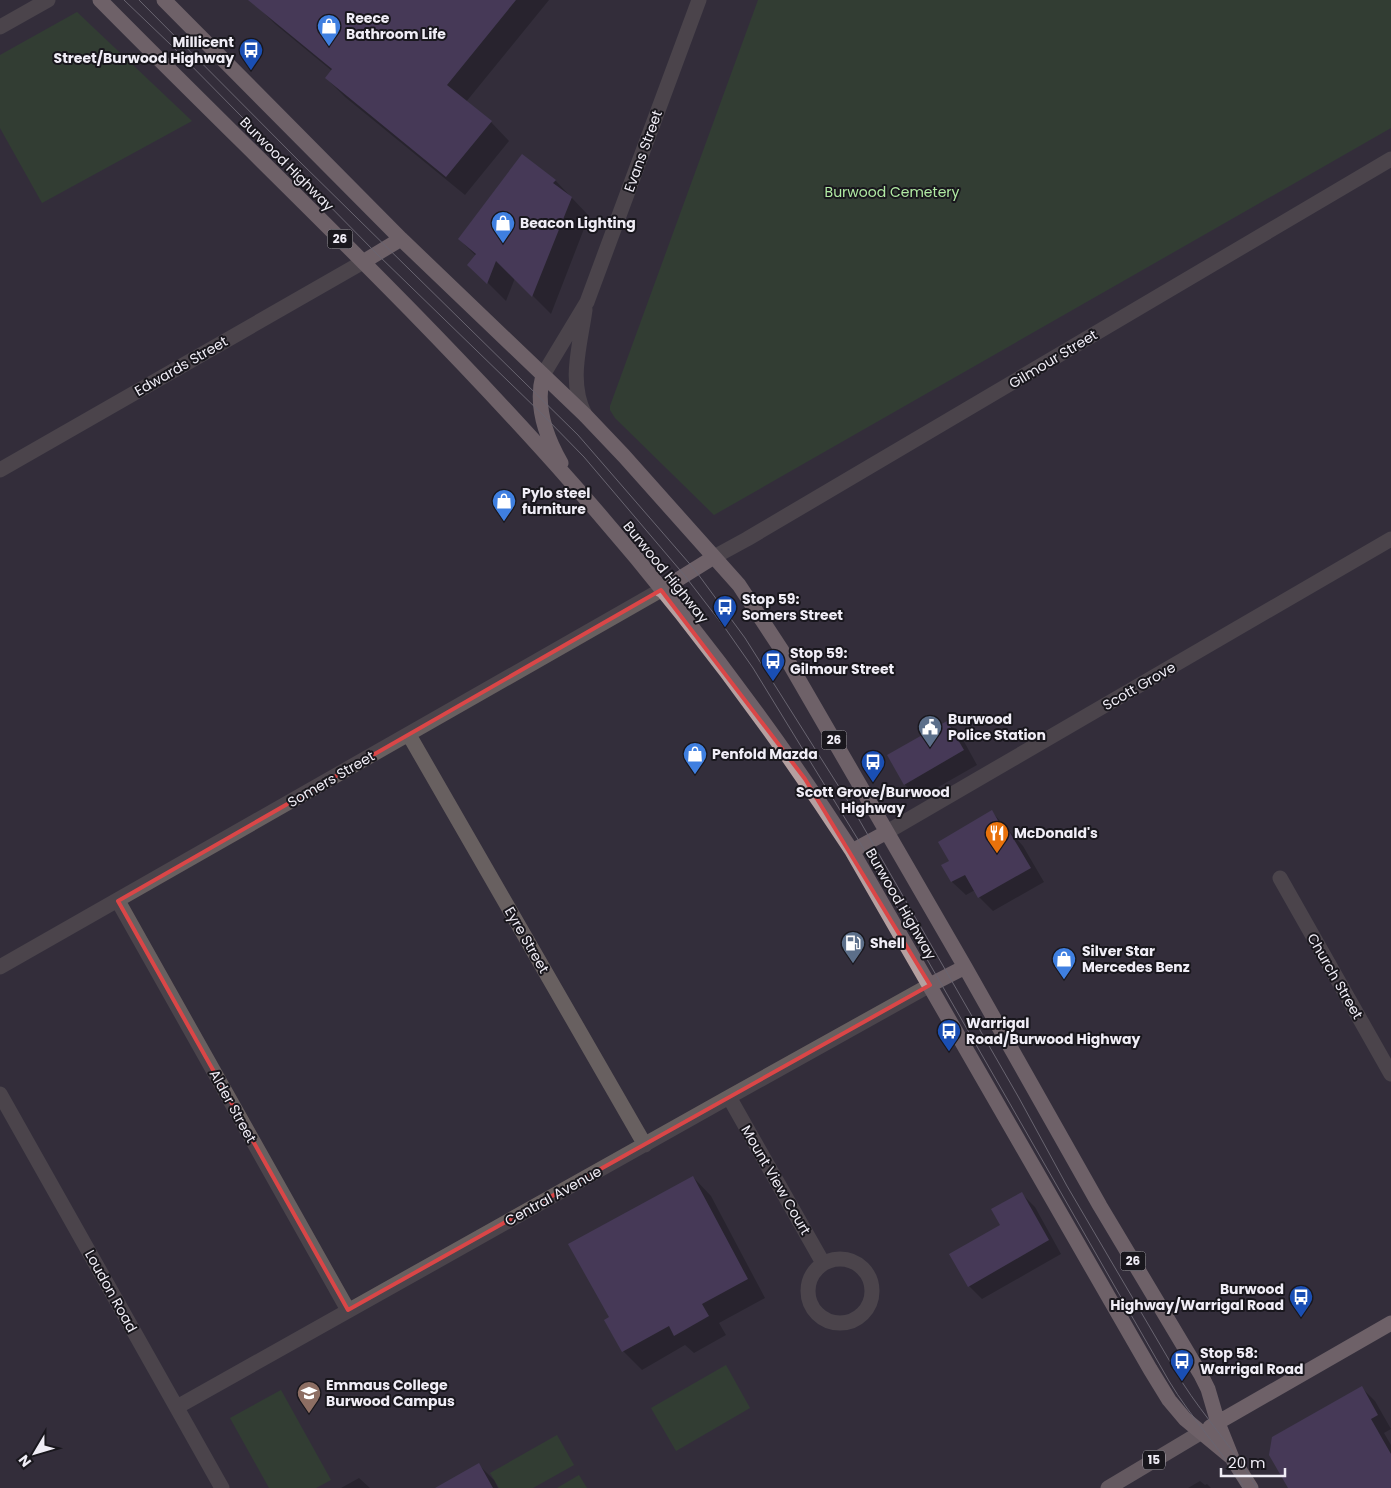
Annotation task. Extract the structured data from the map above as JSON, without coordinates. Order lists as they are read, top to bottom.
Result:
{
  "streets": {
    "highway": ["Burwood Highway", "26", "15"],
    "street": [
      "Evans Street",
      "Gilmour Street",
      "Edwards Street",
      "Scott Grove",
      "Somers Street",
      "Eyre Street",
      "Church Street",
      "Alder Street",
      "Mount View Court",
      "Central Avenue",
      "Loudon Road"
    ]
  },
  "crossings": [
    ["Evans Street", "Burwood Highway"],
    ["Burwood Highway", "26"],
    ["Burwood Highway", "Gilmour Street"],
    ["Burwood Highway", "Edwards Street"],
    ["Burwood Highway", "Scott Grove"],
    ["Burwood Highway", "Somers Street"],
    ["Burwood Highway", "Central Avenue"],
    ["Burwood Highway", "15"],
    ["26", "15"],
    ["Somers Street", "Eyre Street"],
    ["Somers Street", "Alder Street"],
    ["Eyre Street", "Central Avenue"],
    ["Alder Street", "Central Avenue"],
    ["Mount View Court", "Central Avenue"],
    ["Central Avenue", "Loudon Road"]
  ],
  "parks": ["Burwood Cemetery"],
  "places": {
    "shop": [
      "Reece Bathroom Life",
      "Beacon Lighting",
      "Pylo steel furniture",
      "Penfold Mazda",
      "Silver Star Mercedes Benz"
    ],
    "bus stop": [
      "Millicent Street/Burwood Highway",
      "Stop 59: Somers Street",
      "Stop 59: Gilmour Street",
      "Scott Grove/Burwood Highway",
      "Warrigal Road/Burwood Highway",
      "Burwood Highway/Warrigal Road",
      "Stop 58: Warrigal Road"
    ],
    "public building": ["Burwood Police Station"],
    "restaurant": ["McDonald's"],
    "fuel station": ["Shell"],
    "school or university": ["Emmaus College Burwood Campus"]
  },
  "scale_bar": "20 m",
  "north": "bottom left"
}
